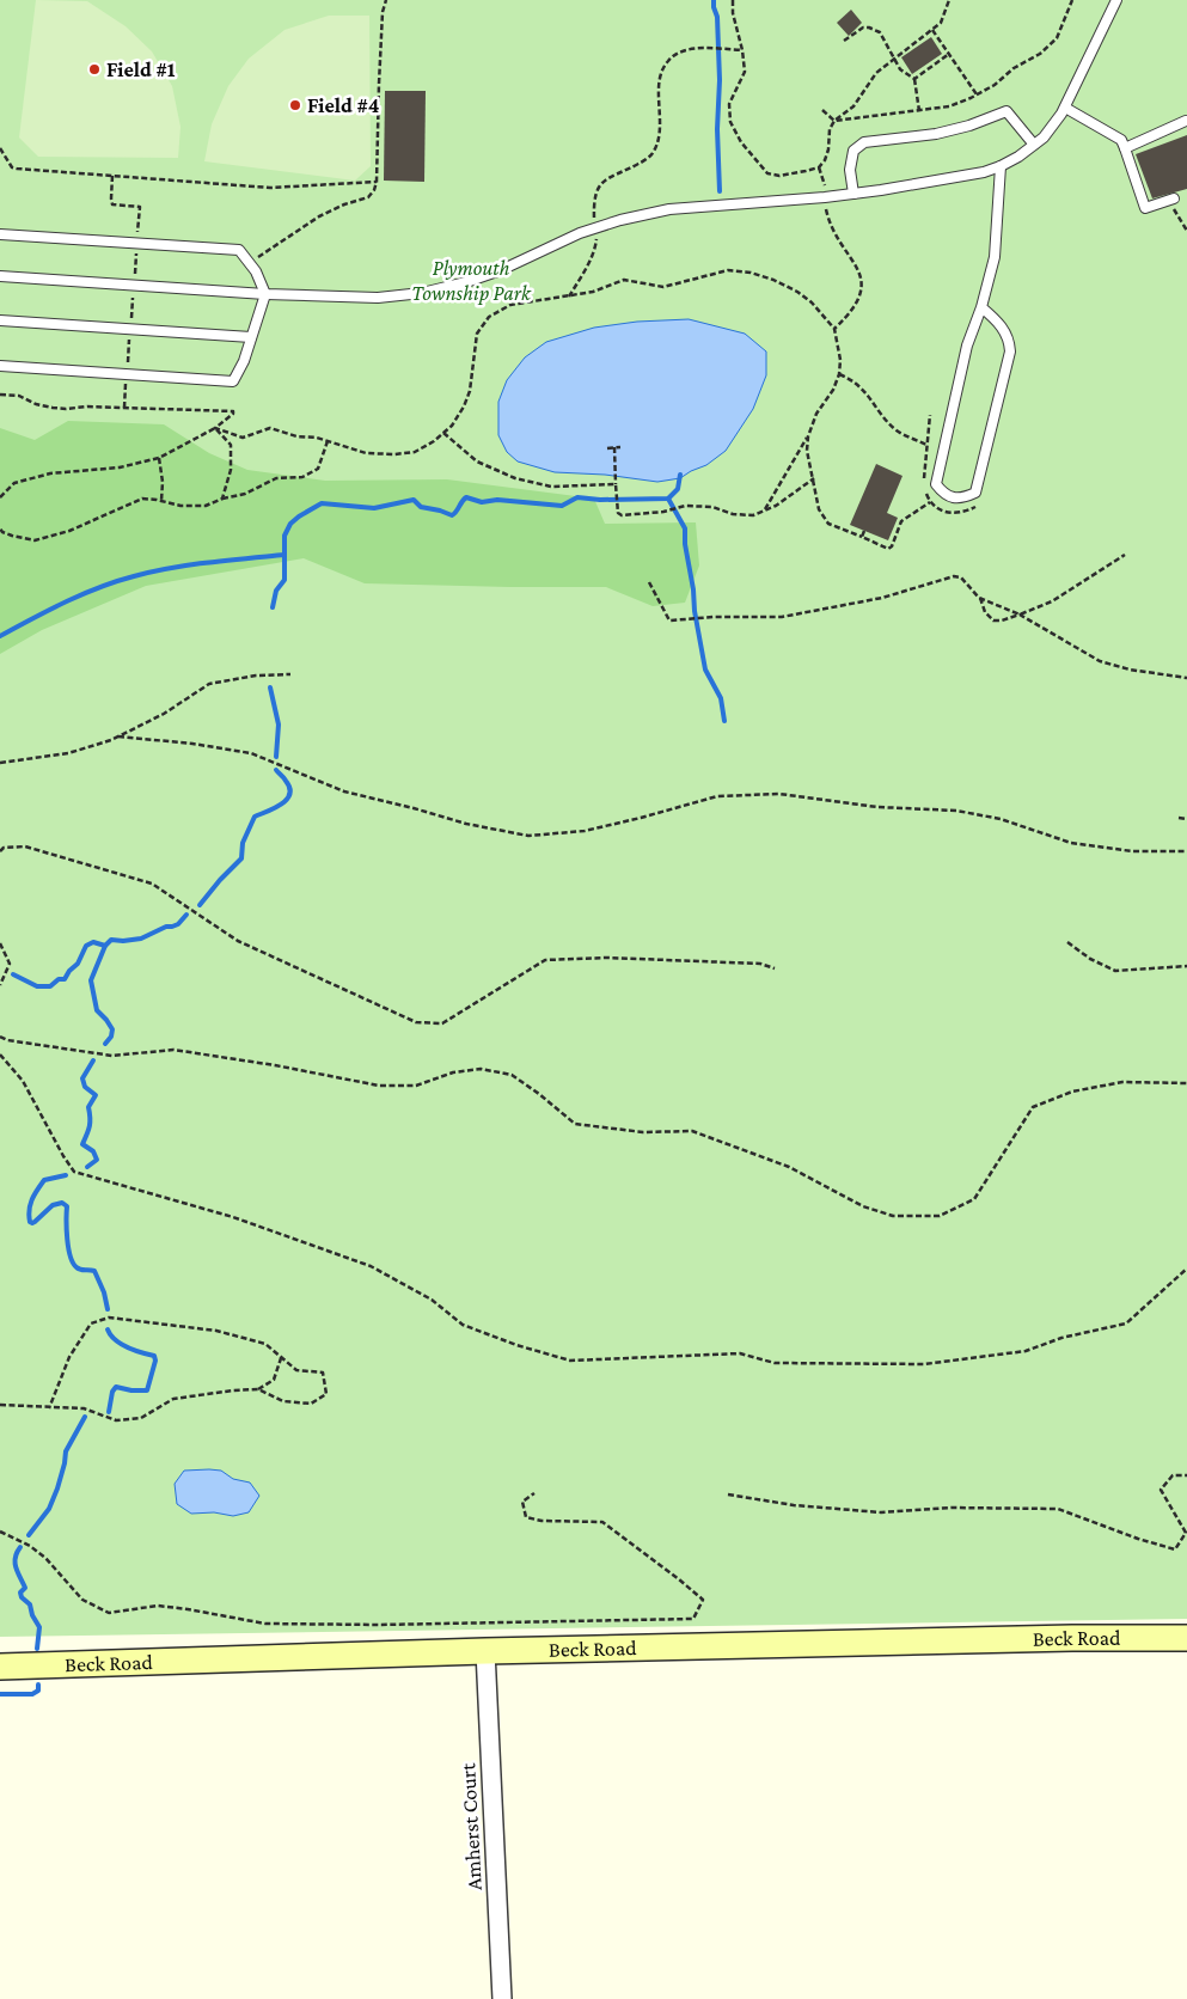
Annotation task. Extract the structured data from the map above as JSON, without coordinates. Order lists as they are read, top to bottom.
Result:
{
  "streets": {
    "main road": ["Beck Road"],
    "street": ["Amherst Court"]
  },
  "crossings": [
    ["Beck Road", "Amherst Court"]
  ],
  "parks": ["Plymouth Township Park"],
  "places": ["Field #1", "Field #4"]
}
